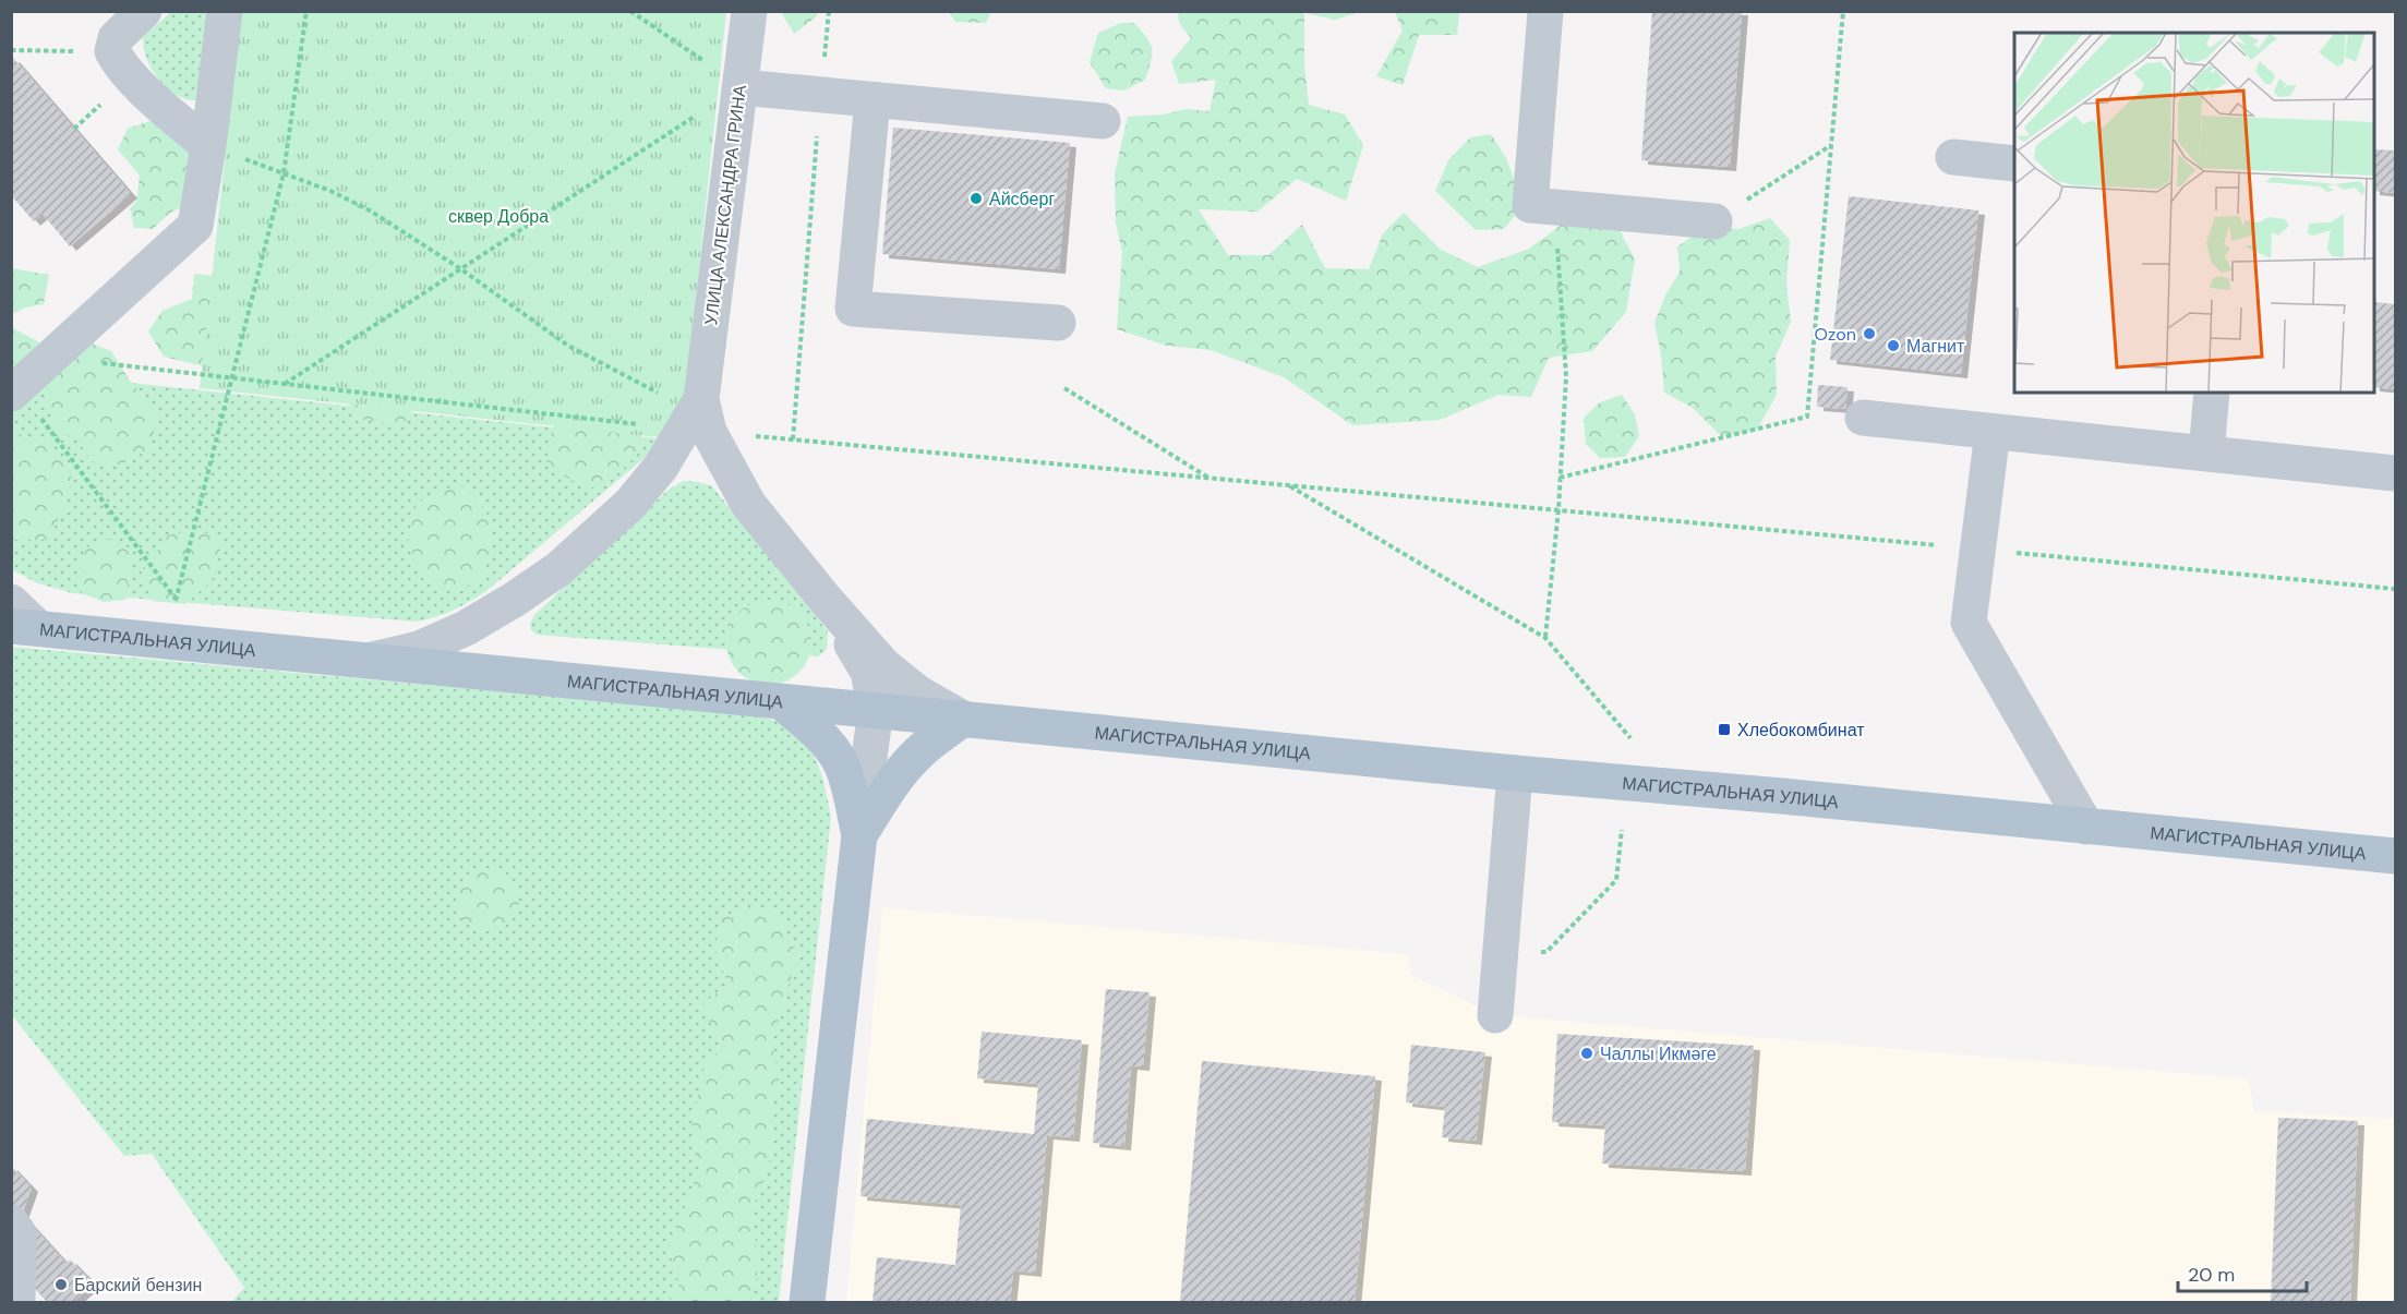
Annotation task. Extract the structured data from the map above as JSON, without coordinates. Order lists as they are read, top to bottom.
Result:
{
  "streets": {
    "main road": ["МАГИСТРАЛЬНАЯ УЛИЦА"],
    "street": ["УЛИЦА АЛЕКСАНДРА ГРИНА"]
  },
  "parks": ["сквер Добра"],
  "places": {
    "other": [
      "Айсберг",
      "Ozon",
      "Магнит",
      "Чаллы Икмәге",
      "Барский бензин"
    ],
    "transit": ["Хлебокомбинат"]
  },
  "scale_bar": "20 m"
}
